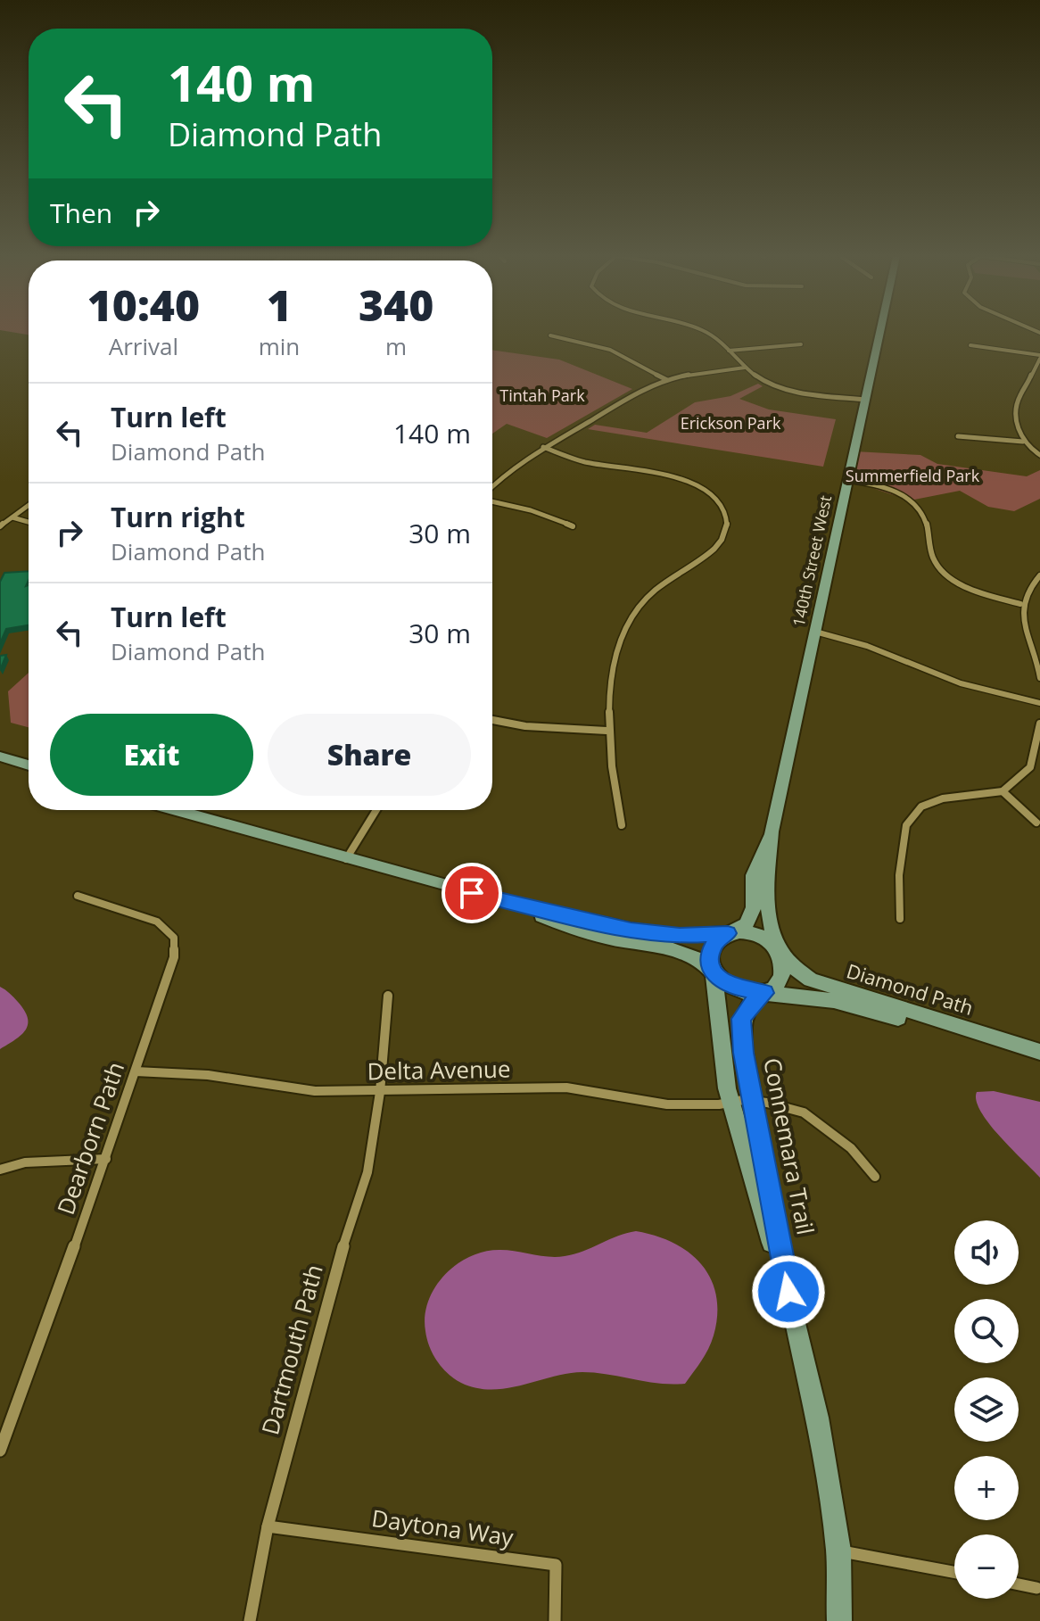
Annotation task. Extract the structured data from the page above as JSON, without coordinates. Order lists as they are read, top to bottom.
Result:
{
  "streets": {
    "street": [
      "140th Street West",
      "Diamond Path",
      "Delta Avenue",
      "Dearborn Path",
      "Connemara Trail",
      "Dartmouth Path",
      "Daytona Way"
    ]
  },
  "crossings": [
    ["140th Street West", "Diamond Path"],
    ["140th Street West", "Connemara Trail"],
    ["Diamond Path", "Connemara Trail"],
    ["Delta Avenue", "Dearborn Path"],
    ["Delta Avenue", "Connemara Trail"],
    ["Delta Avenue", "Dartmouth Path"],
    ["Dartmouth Path", "Daytona Way"]
  ],
  "parks": ["Tintah Park", "Erickson Park", "Summerfield Park"],
  "page": {
    "turn": ["140 m", "Diamond Path"],
    "then": "Then",
    "eta": [
      "10:40",
      "Arrival",
      "1",
      "min",
      "340",
      "m"
    ],
    "list": [
      {
        "name": "Turn left",
        "note": "Diamond Path",
        "value": "140 m"
      },
      {
        "name": "Turn right",
        "note": "Diamond Path",
        "value": "30 m"
      },
      {
        "name": "Turn left",
        "note": "Diamond Path",
        "value": "30 m"
      }
    ],
    "buttons": ["Exit", "Share"],
    "map_buttons": ["+", "−"]
  }
}
